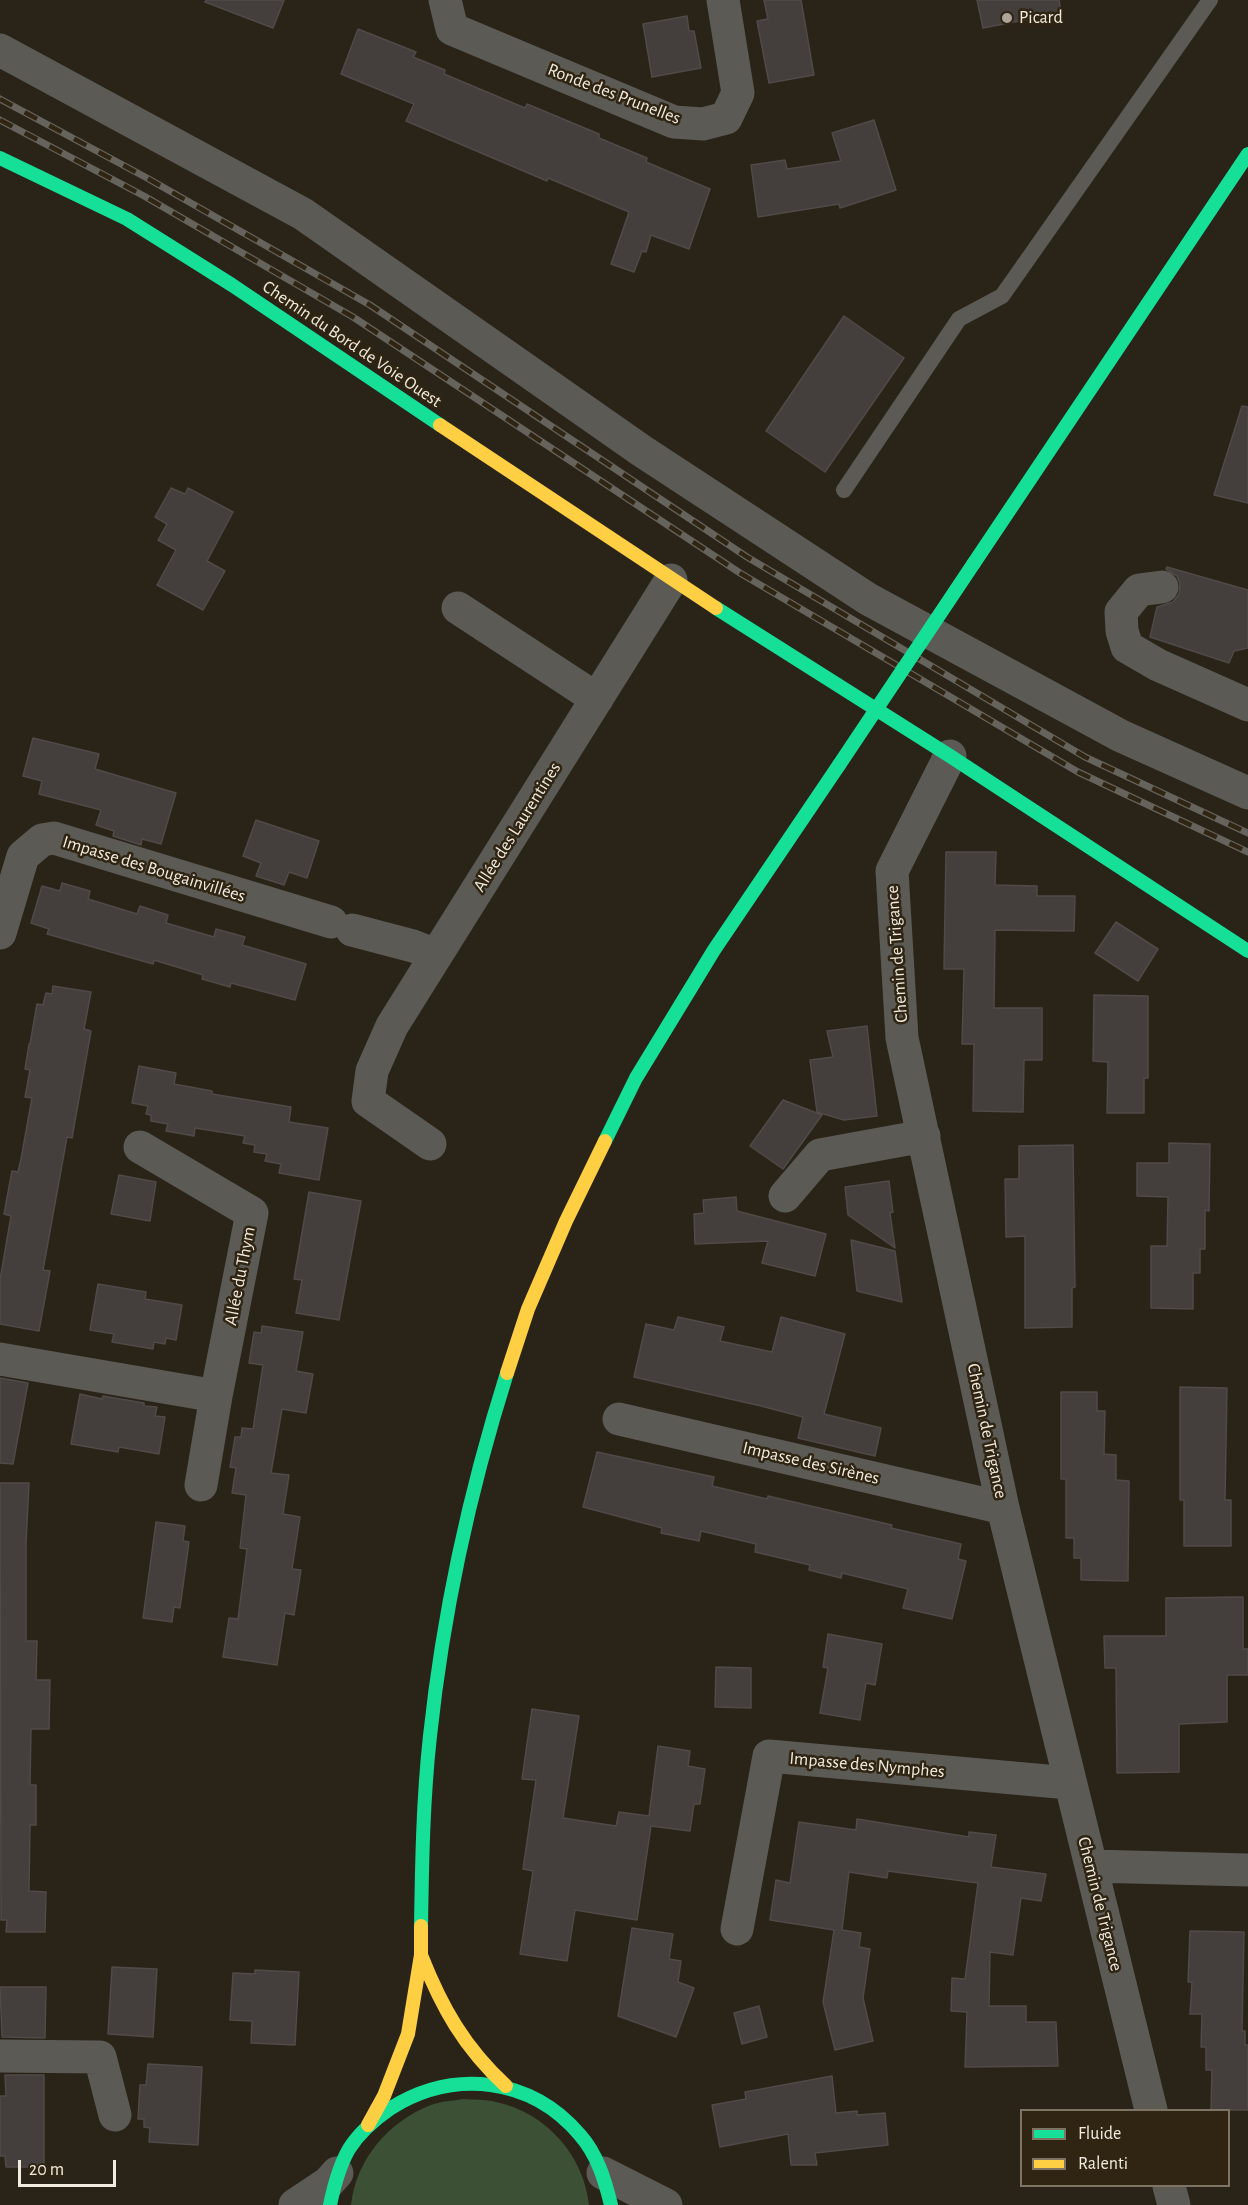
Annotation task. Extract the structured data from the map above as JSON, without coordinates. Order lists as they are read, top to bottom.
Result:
{
  "streets": {
    "main road": ["Chemin du Bord de Voie Ouest"],
    "street": [
      "Ronde des Prunelles",
      "Allée des Laurentines",
      "Impasse des Bougainvillées",
      "Chemin de Trigance",
      "Allée du Thym",
      "Impasse des Sirènes",
      "Impasse des Nymphes"
    ]
  },
  "crossings": [
    ["Chemin du Bord de Voie Ouest", "Allée des Laurentines"],
    ["Chemin du Bord de Voie Ouest", "Chemin de Trigance"],
    ["Allée des Laurentines", "Impasse des Bougainvillées"],
    ["Chemin de Trigance", "Impasse des Sirènes"],
    ["Chemin de Trigance", "Impasse des Nymphes"]
  ],
  "places": ["Picard"],
  "legend": ["Fluide", "Ralenti"],
  "scale_bar": "20 m"
}
